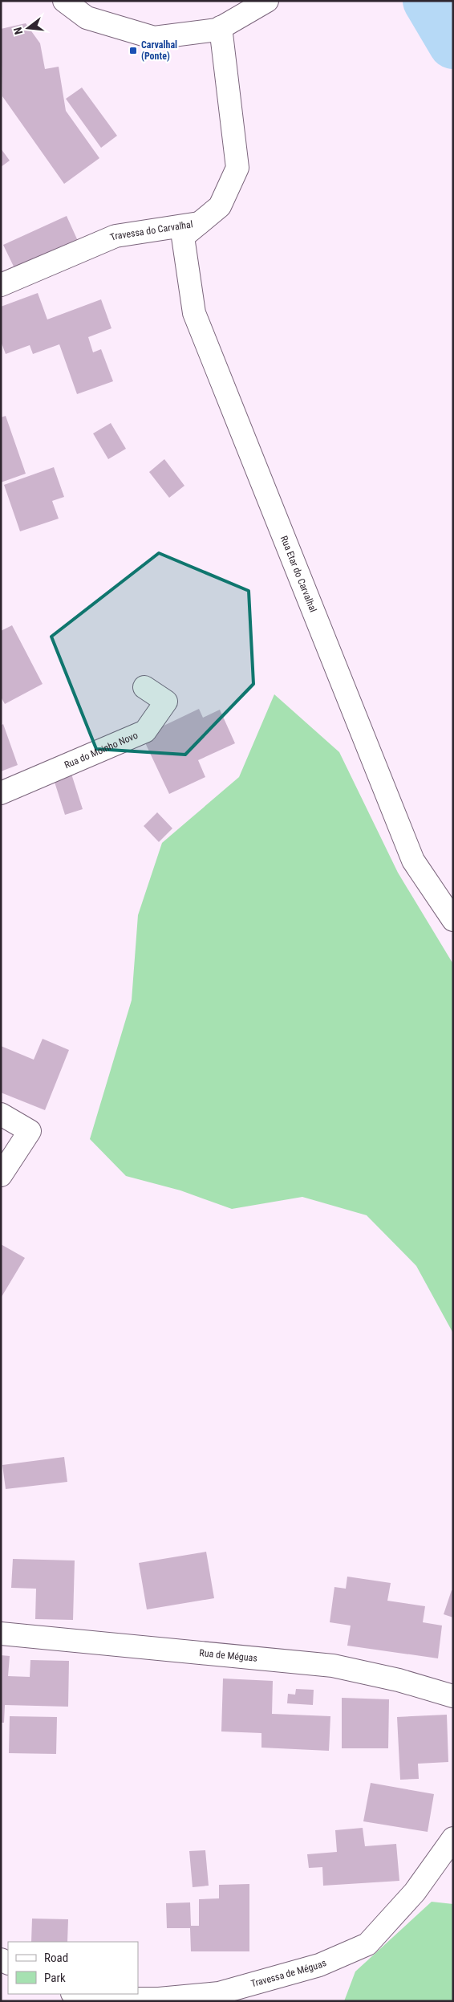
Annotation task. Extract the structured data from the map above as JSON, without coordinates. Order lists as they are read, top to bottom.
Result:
{
  "streets": {
    "street": [
      "Travessa do Carvalhal",
      "Rua Etar do Carvalhal",
      "Rua do Moinho Novo",
      "Rua de Méguas",
      "Travessa de Méguas"
    ]
  },
  "crossings": [
    ["Travessa do Carvalhal", "Rua Etar do Carvalhal"]
  ],
  "places": {
    "transit": ["Carvalhal (Ponte)"]
  },
  "legend": ["Road", "Park"],
  "north": "left"
}
